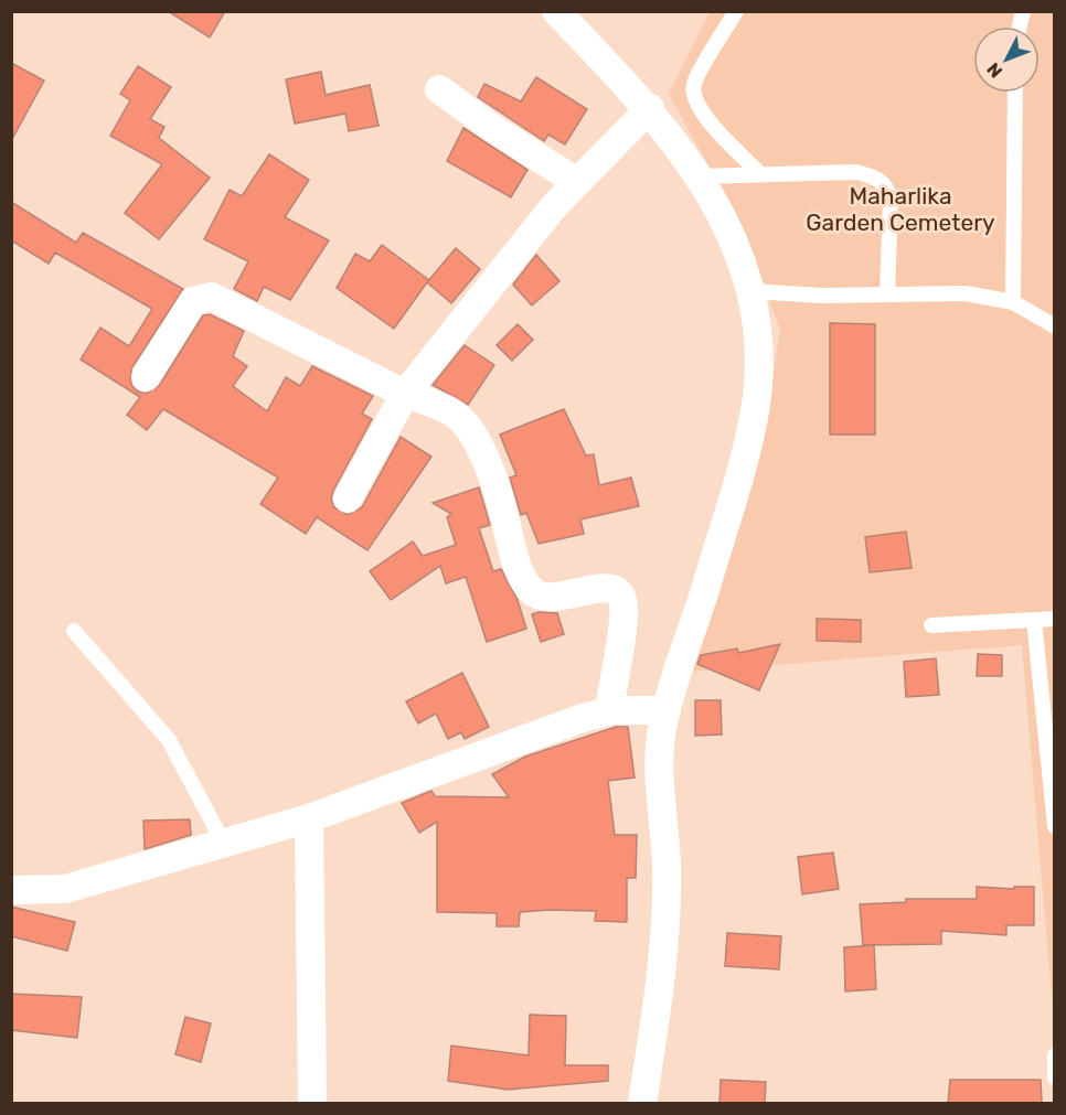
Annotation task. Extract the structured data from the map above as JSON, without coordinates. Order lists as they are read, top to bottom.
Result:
{
  "parks": ["Maharlika Garden Cemetery"],
  "north": "bottom left"
}
